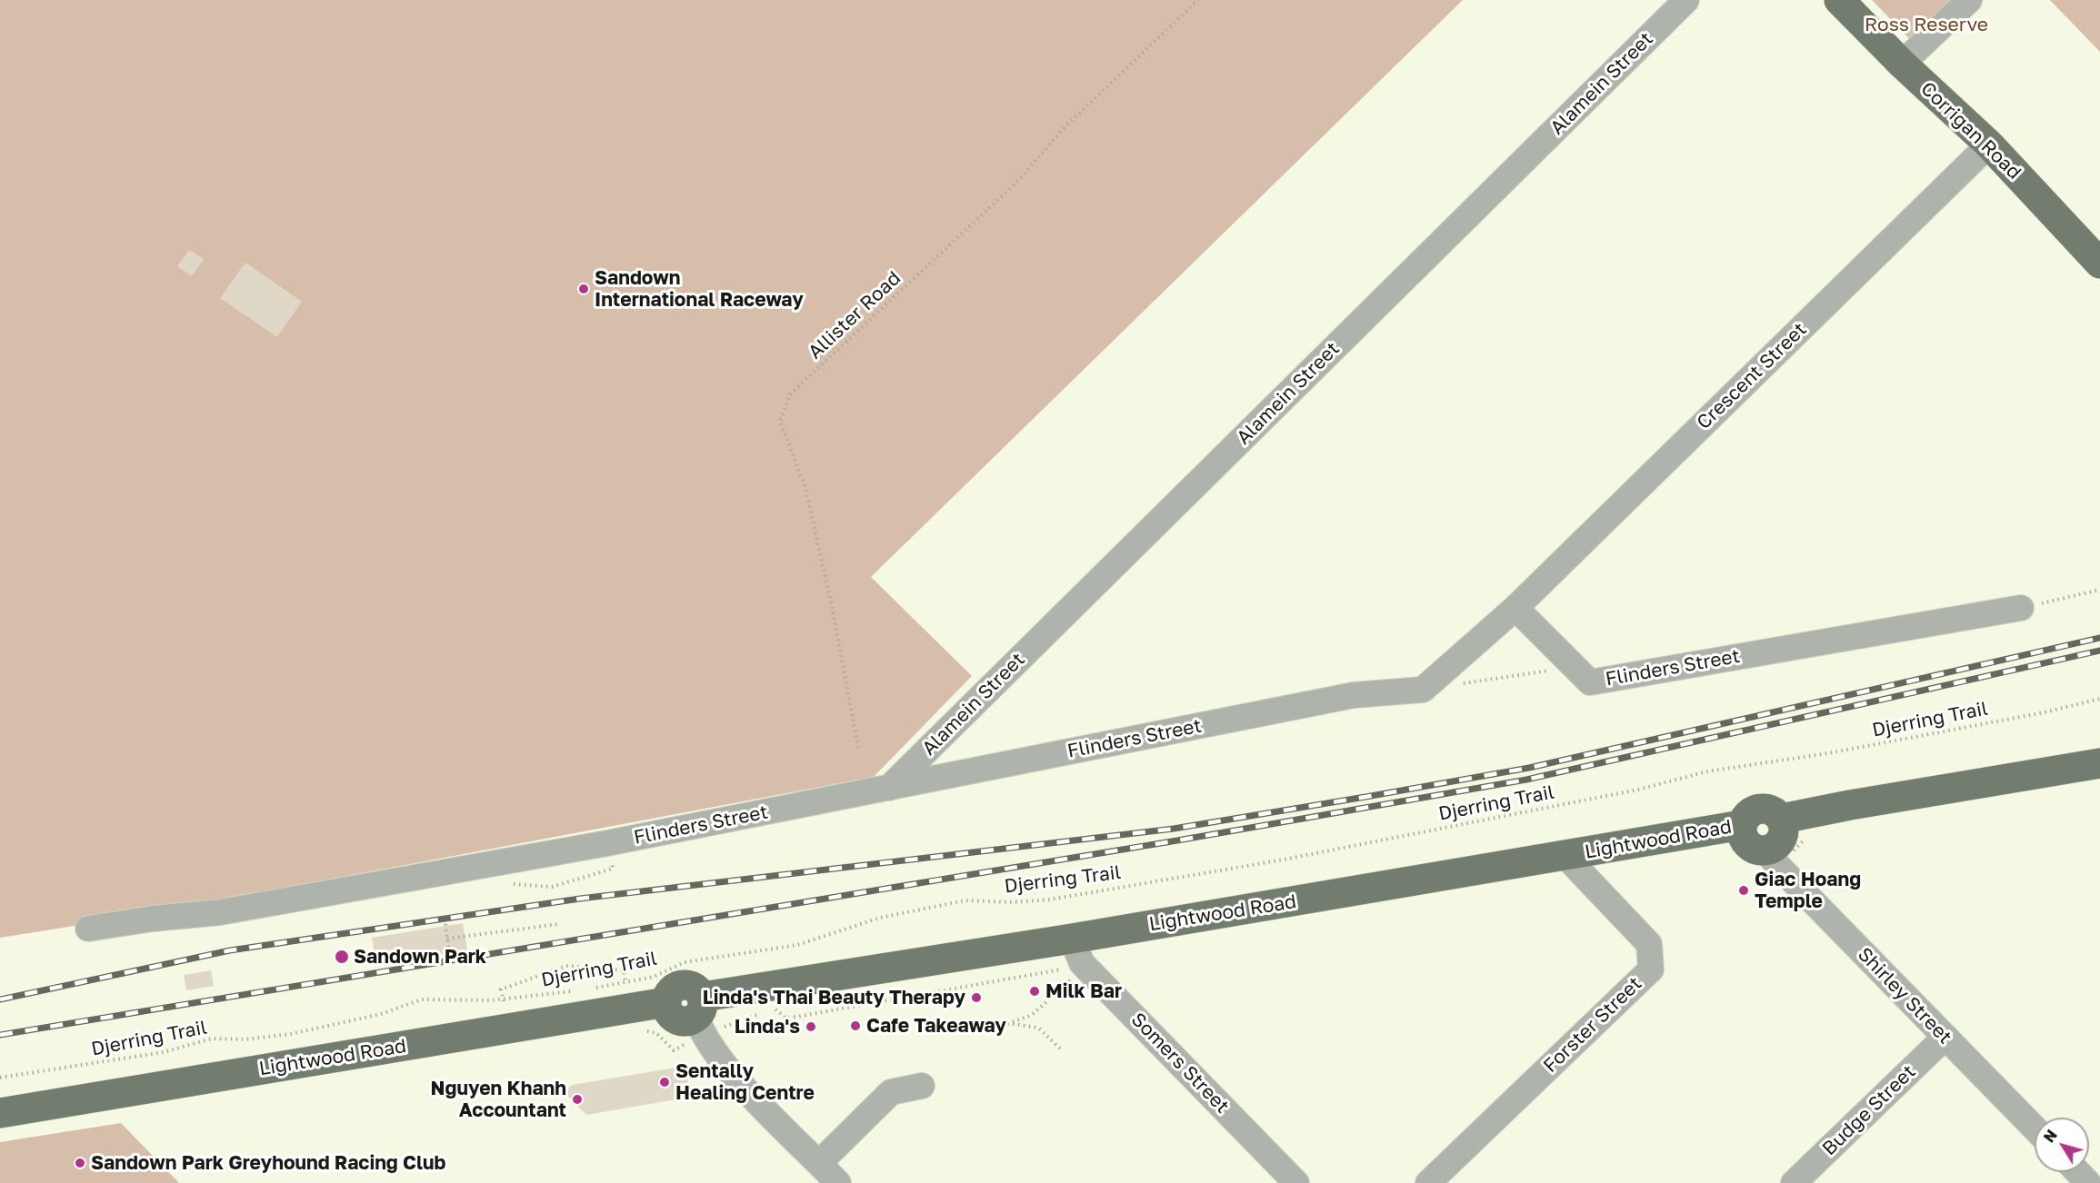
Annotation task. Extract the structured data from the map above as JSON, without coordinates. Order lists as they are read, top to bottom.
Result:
{
  "streets": {
    "main road": ["Corrigan Road", "Lightwood Road"],
    "street": [
      "Alamein Street",
      "Crescent Street",
      "Flinders Street",
      "Shirley Street",
      "Forster Street",
      "Somers Street",
      "Budge Street"
    ],
    "path": ["Allister Road", "Djerring Trail"]
  },
  "crossings": [
    ["Alamein Street", "Flinders Street"],
    ["Corrigan Road", "Crescent Street"],
    ["Crescent Street", "Flinders Street"],
    ["Lightwood Road", "Shirley Street"],
    ["Lightwood Road", "Forster Street"],
    ["Lightwood Road", "Somers Street"],
    ["Shirley Street", "Budge Street"]
  ],
  "parks": ["Ross Reserve"],
  "places": [
    "Sandown International Raceway",
    "Giac Hoang Temple",
    "Sandown Park",
    "Milk Bar",
    "Linda's Thai Beauty Therapy",
    "Cafe Takeaway",
    "Linda's",
    "Sentally Healing Centre",
    "Nguyen Khanh Accountant",
    "Sandown Park Greyhound Racing Club"
  ],
  "north": "top left"
}
